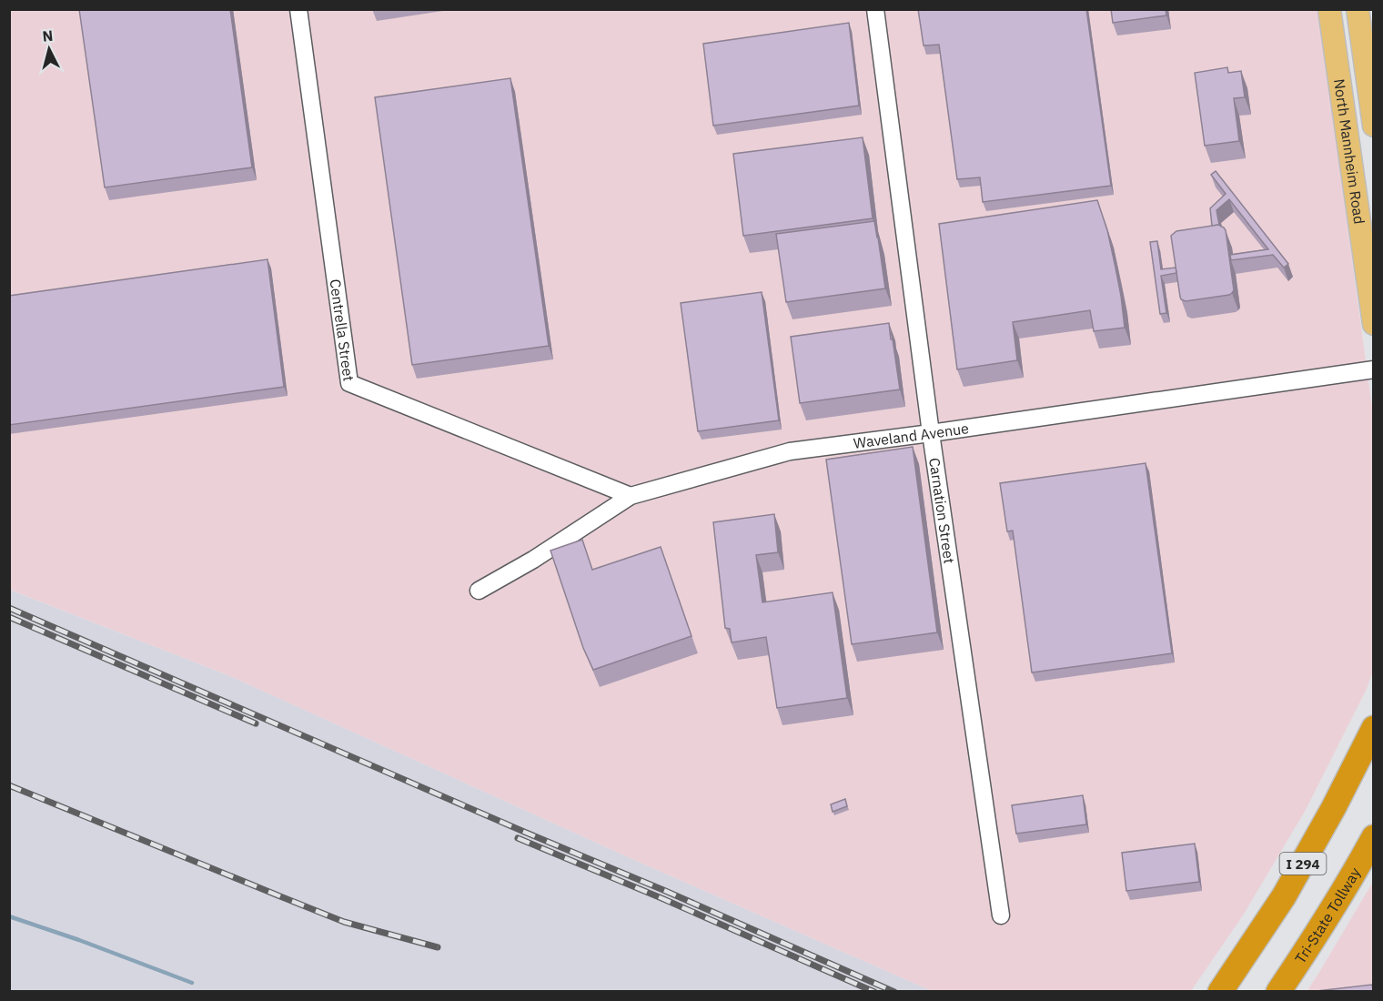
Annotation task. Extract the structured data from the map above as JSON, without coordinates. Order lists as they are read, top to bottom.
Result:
{
  "streets": {
    "highway": ["I 294", "Tri-State Tollway"],
    "main road": ["North Mannheim Road"],
    "street": ["Centrella Street", "Waveland Avenue", "Carnation Street"]
  },
  "crossings": [
    ["Centrella Street", "Waveland Avenue"],
    ["Waveland Avenue", "Carnation Street"]
  ],
  "north": "top"
}
